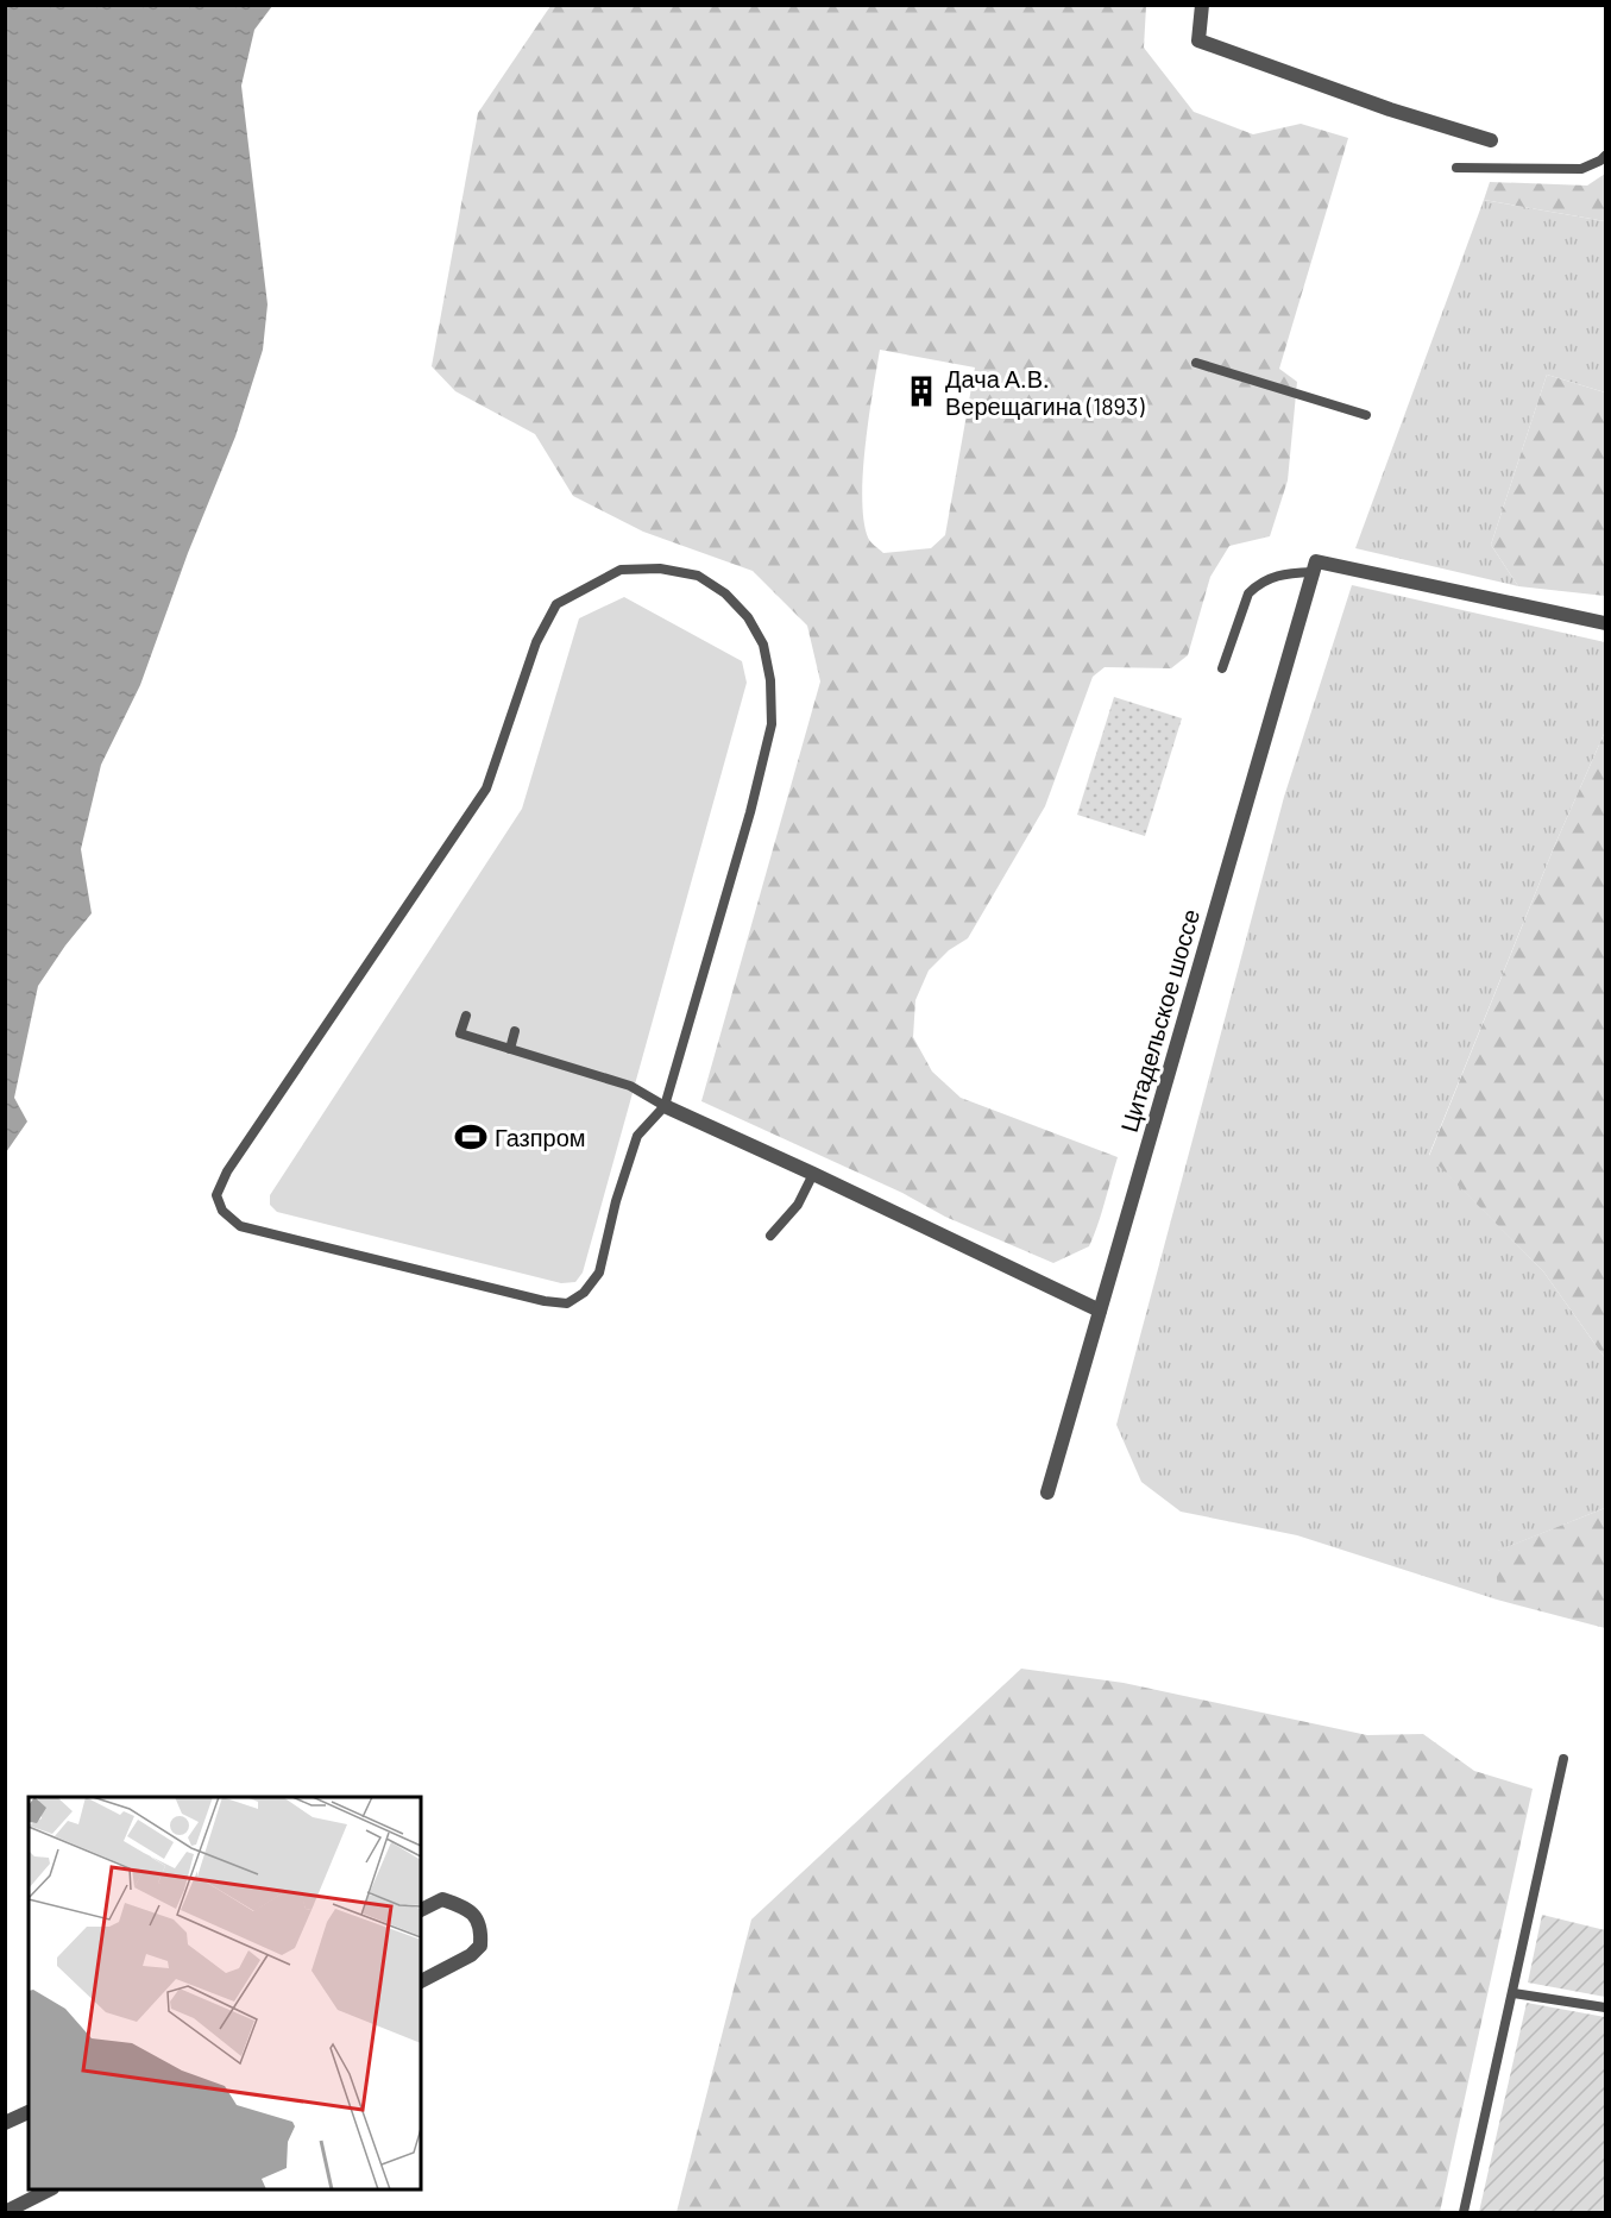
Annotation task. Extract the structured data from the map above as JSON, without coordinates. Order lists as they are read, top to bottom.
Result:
{
  "streets": {
    "street": ["Цитадельское шоссе"]
  },
  "places": {
    "building": ["Дача А.В. Верещагина (1893)"],
    "sports": ["Газпром"]
  }
}
